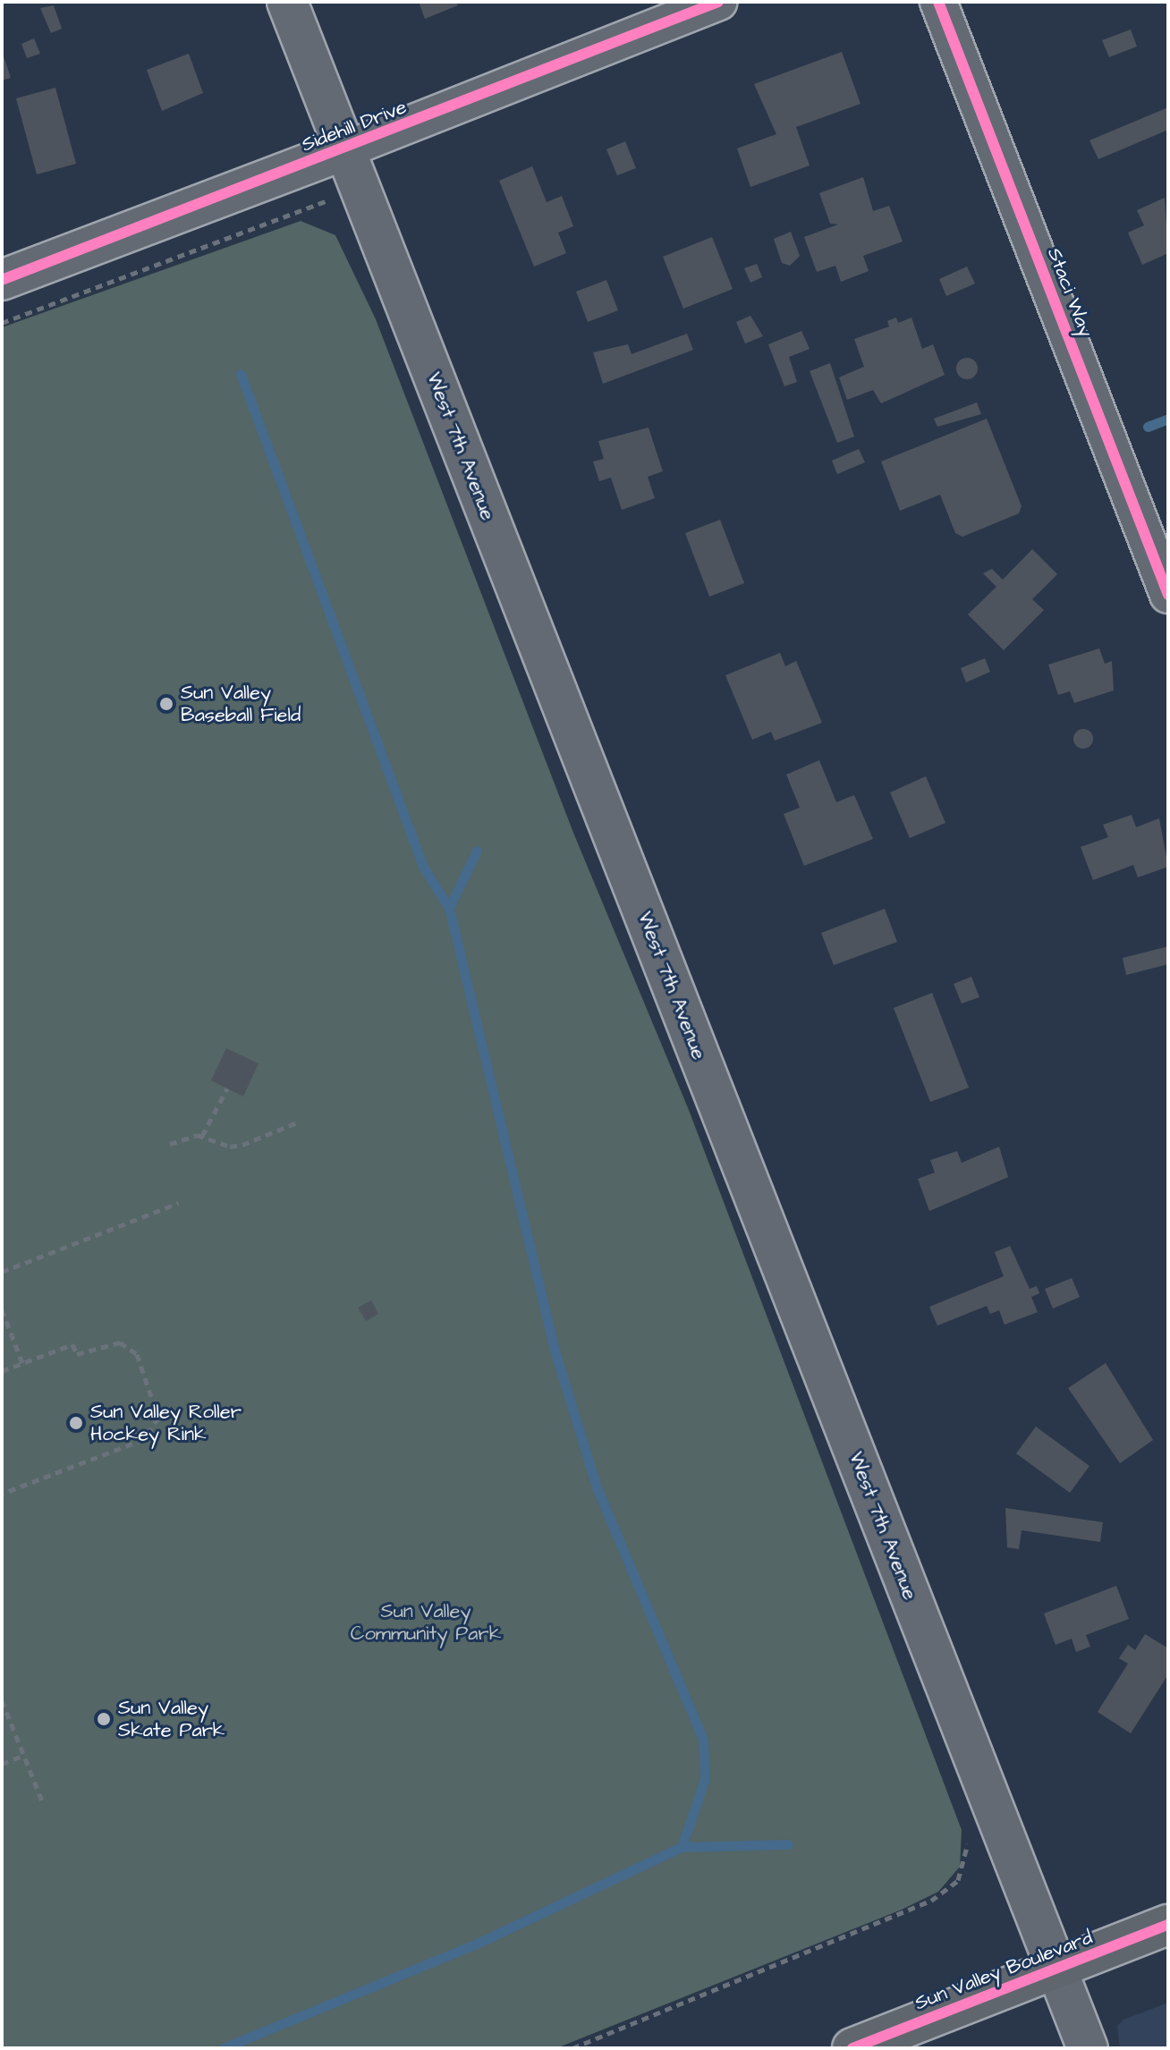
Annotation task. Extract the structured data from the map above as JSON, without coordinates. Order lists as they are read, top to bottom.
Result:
{
  "streets": {
    "main road": ["Sidehill Drive", "West 7th Avenue", "Sun Valley Boulevard"],
    "street": ["Staci Way"]
  },
  "crossings": [
    ["Sidehill Drive", "West 7th Avenue"],
    ["West 7th Avenue", "Sun Valley Boulevard"]
  ],
  "parks": ["Sun Valley Community Park"],
  "places": ["Sun Valley Baseball Field", "Sun Valley Roller Hockey Rink", "Sun Valley Skate Park"]
}
